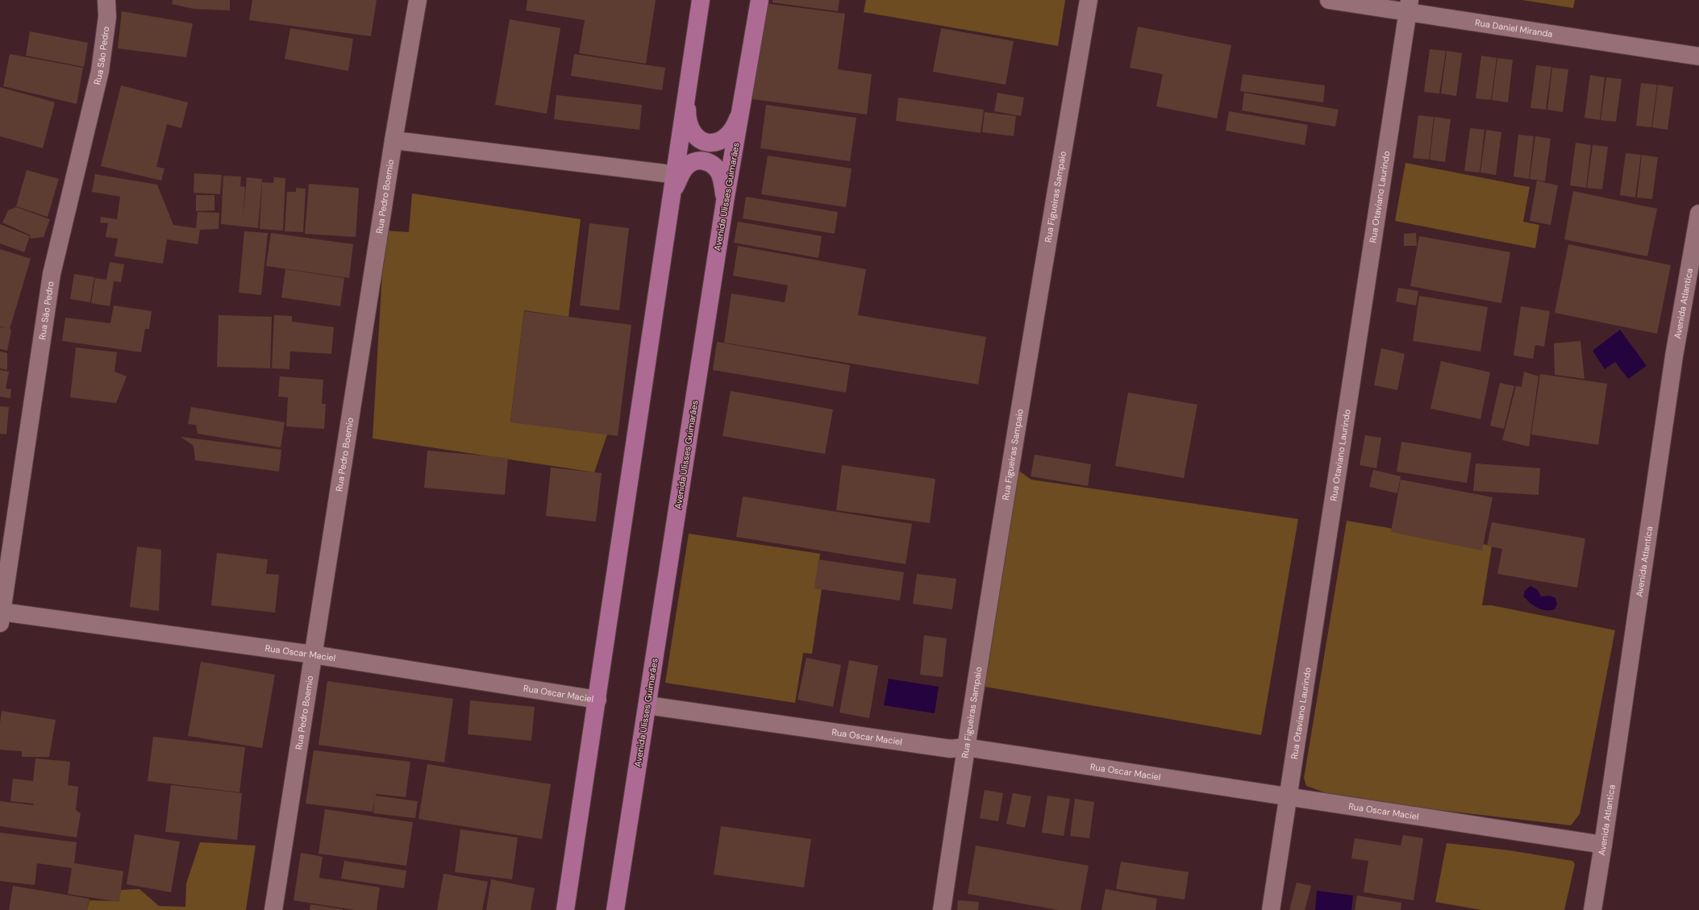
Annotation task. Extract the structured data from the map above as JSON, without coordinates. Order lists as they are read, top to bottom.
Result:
{
  "streets": {
    "main road": ["Avenida Ulisses Guimarães"],
    "street": [
      "Rua Daniel Miranda",
      "Rua São Pedro",
      "Rua Pedro Boemio",
      "Rua Figueiras Sampaio",
      "Rua Otaviano Laurindo",
      "Avenida Atlantica",
      "Rua Oscar Maciel"
    ]
  },
  "crossings": [
    ["Rua Daniel Miranda", "Rua Otaviano Laurindo"],
    ["Rua São Pedro", "Rua Oscar Maciel"],
    ["Rua Pedro Boemio", "Rua Oscar Maciel"],
    ["Avenida Ulisses Guimarães", "Rua Oscar Maciel"],
    ["Rua Figueiras Sampaio", "Rua Oscar Maciel"],
    ["Rua Otaviano Laurindo", "Rua Oscar Maciel"],
    ["Avenida Atlantica", "Rua Oscar Maciel"]
  ]
}
